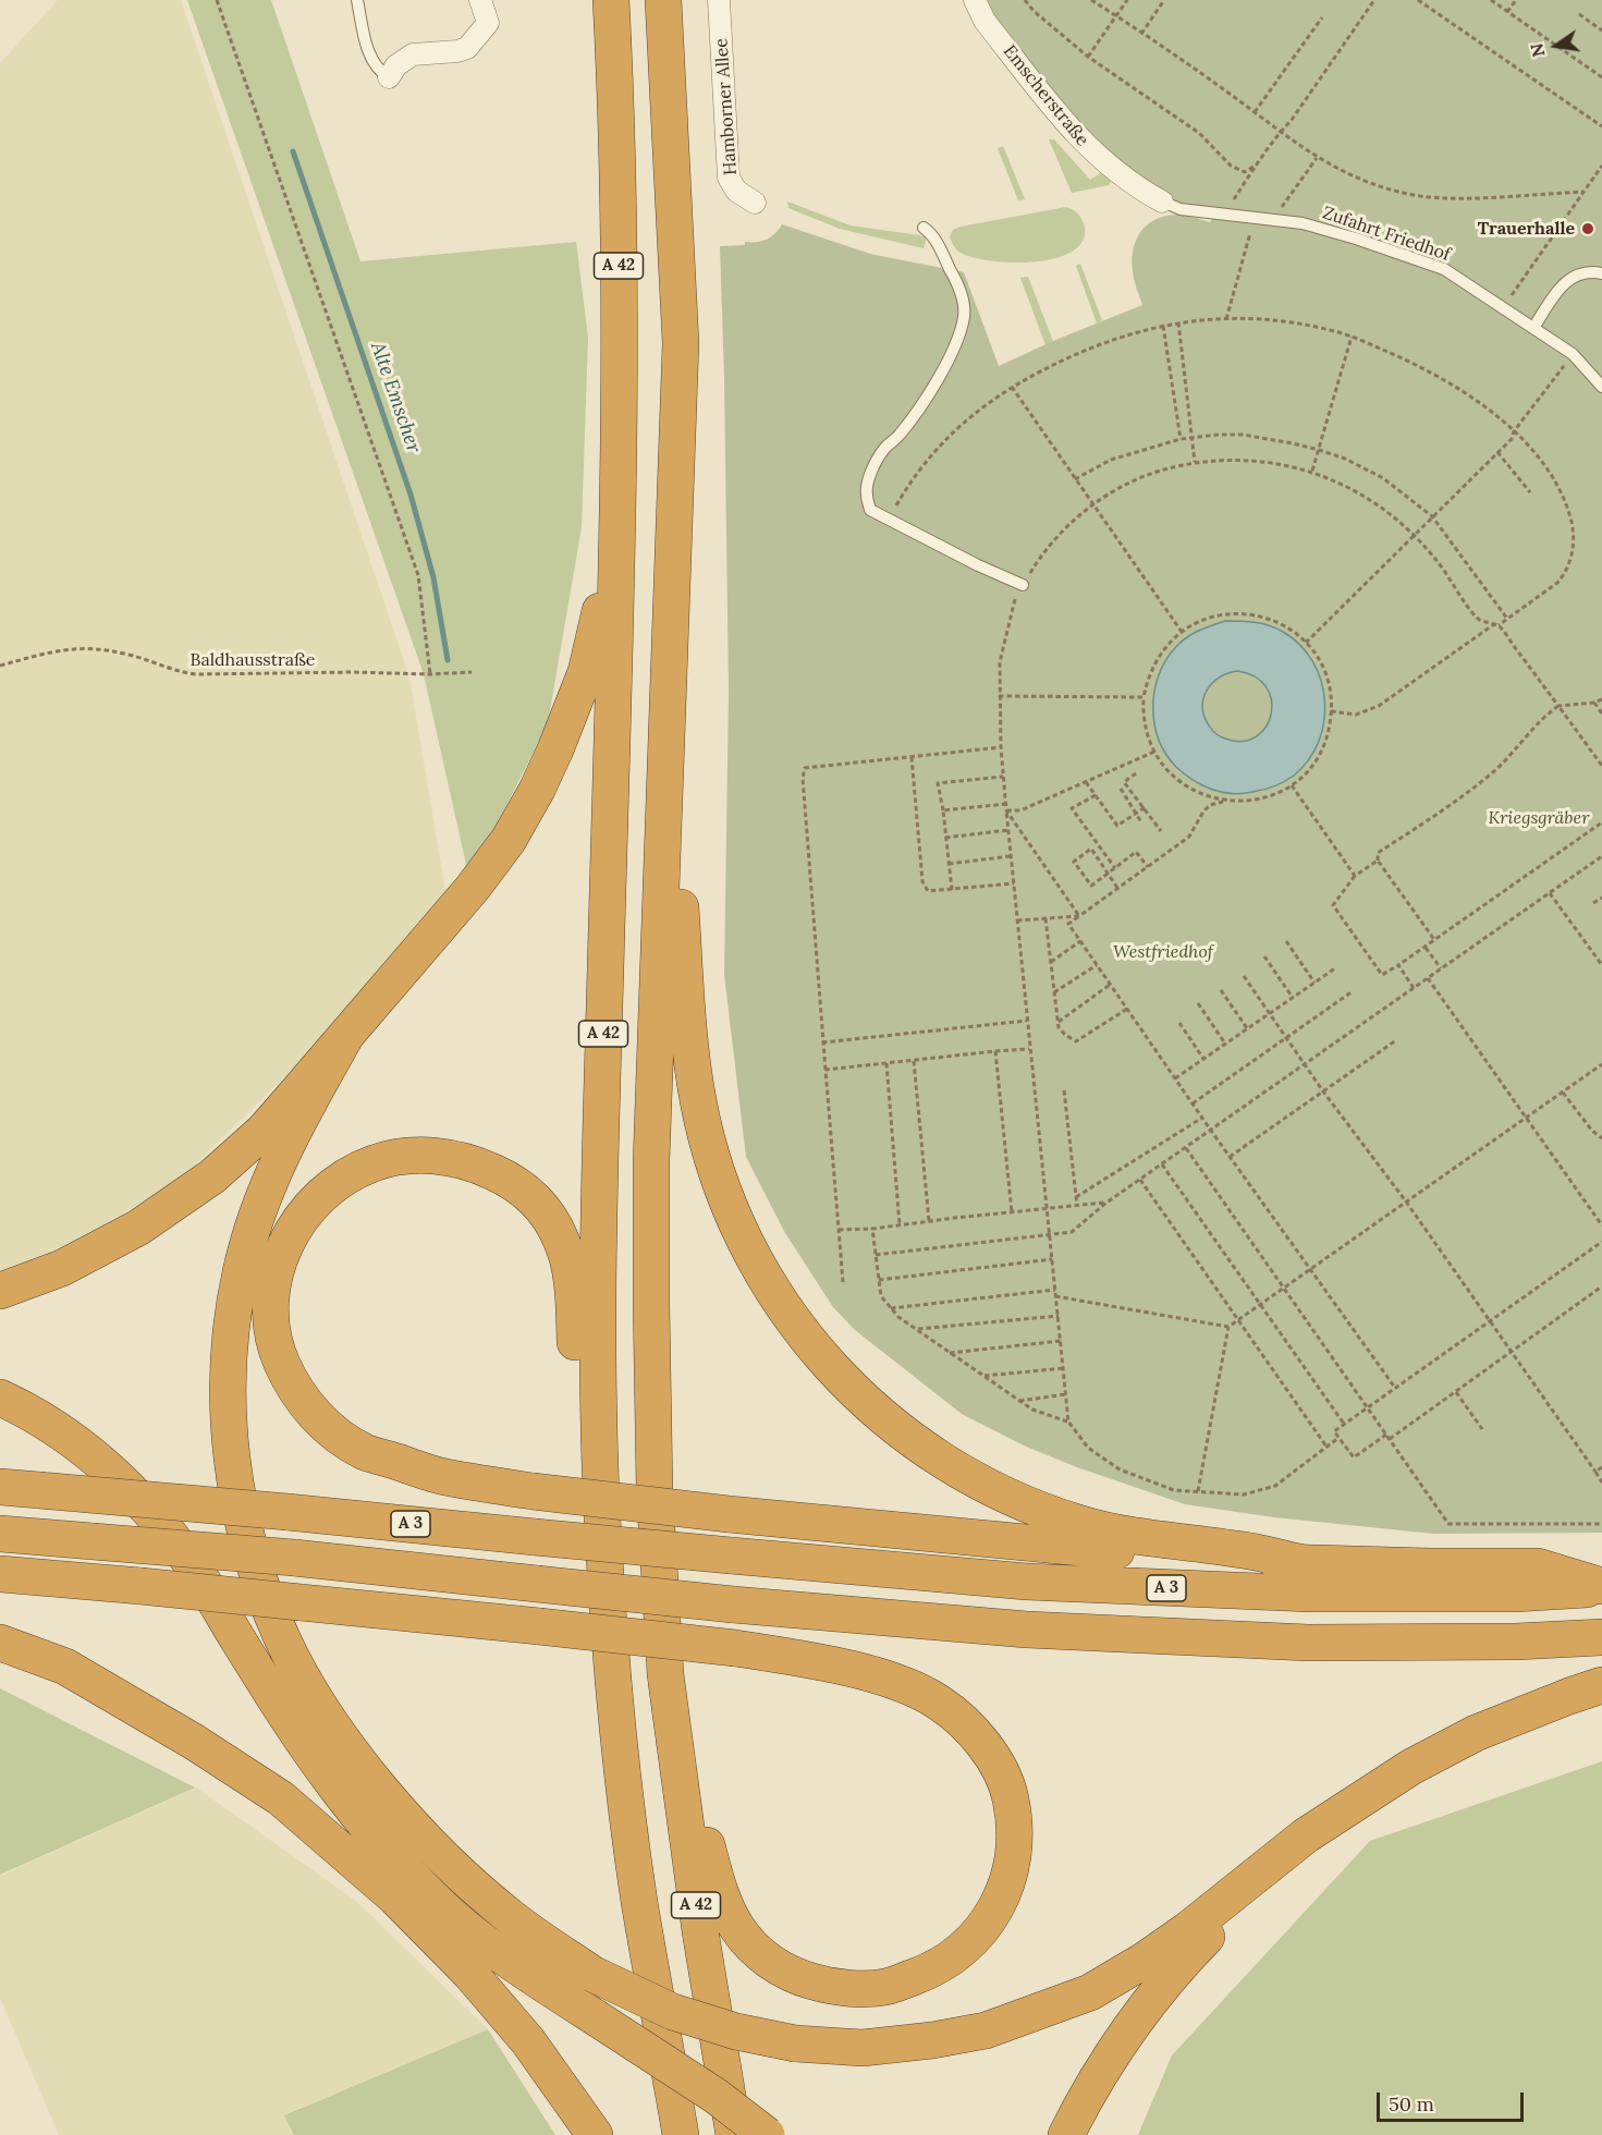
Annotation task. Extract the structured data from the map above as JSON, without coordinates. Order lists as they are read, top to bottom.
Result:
{
  "streets": {
    "highway": ["A 42", "A 3"],
    "street": ["Emscherstraße", "Hamborner Allee"],
    "lane": ["Zufahrt Friedhof"],
    "path": ["Baldhausstraße"]
  },
  "crossings": [
    ["Emscherstraße", "Zufahrt Friedhof"]
  ],
  "water": ["Alte Emscher"],
  "parks": ["Kriegsgräber", "Westfriedhof"],
  "places": ["Trauerhalle"],
  "scale_bar": "50 m",
  "north": "left"
}
